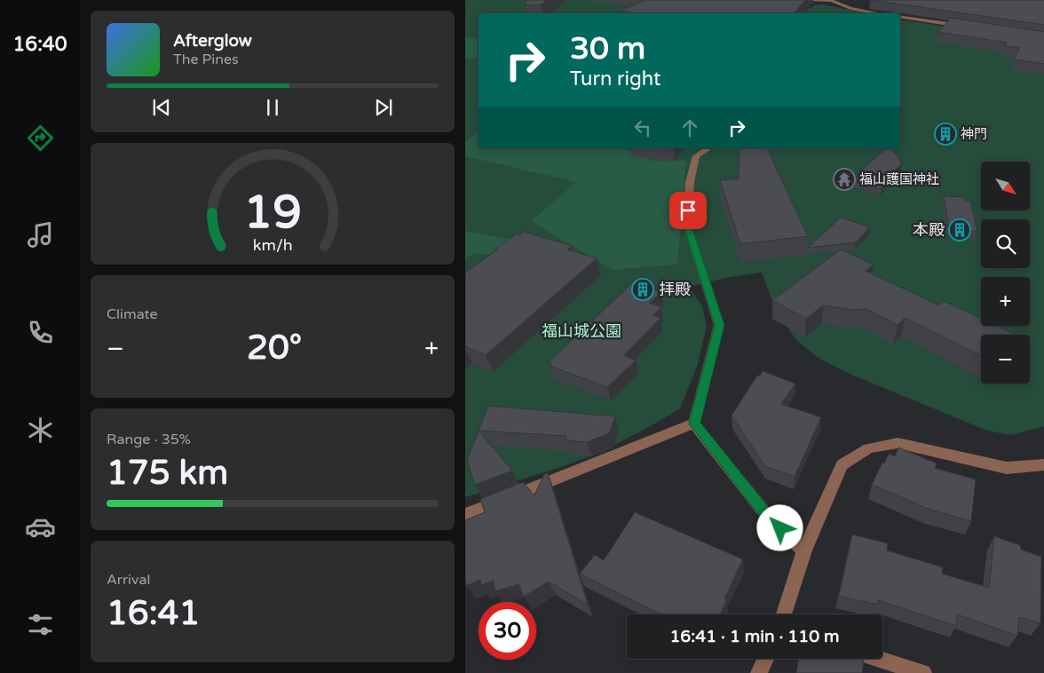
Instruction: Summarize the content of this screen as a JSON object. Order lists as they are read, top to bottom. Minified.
{"parks":["福山城公園"],"places":{"building":["神門","本殿","拝殿"],"temple":["福山護国神社"]},"north":"bottom right","page":{"tabs":"16:40","turn":["30 m","Turn right"],"song":["Afterglow","The Pines"],"map_buttons":["+","−"],"tile":["Climate",["Range · 35%","175 km"],["Arrival","16:41"]],"heat":["−","20°","+"],"limit":"30","trip":"16:41 · 1 min · 110 m","gauge":["19","km/h"]}}
